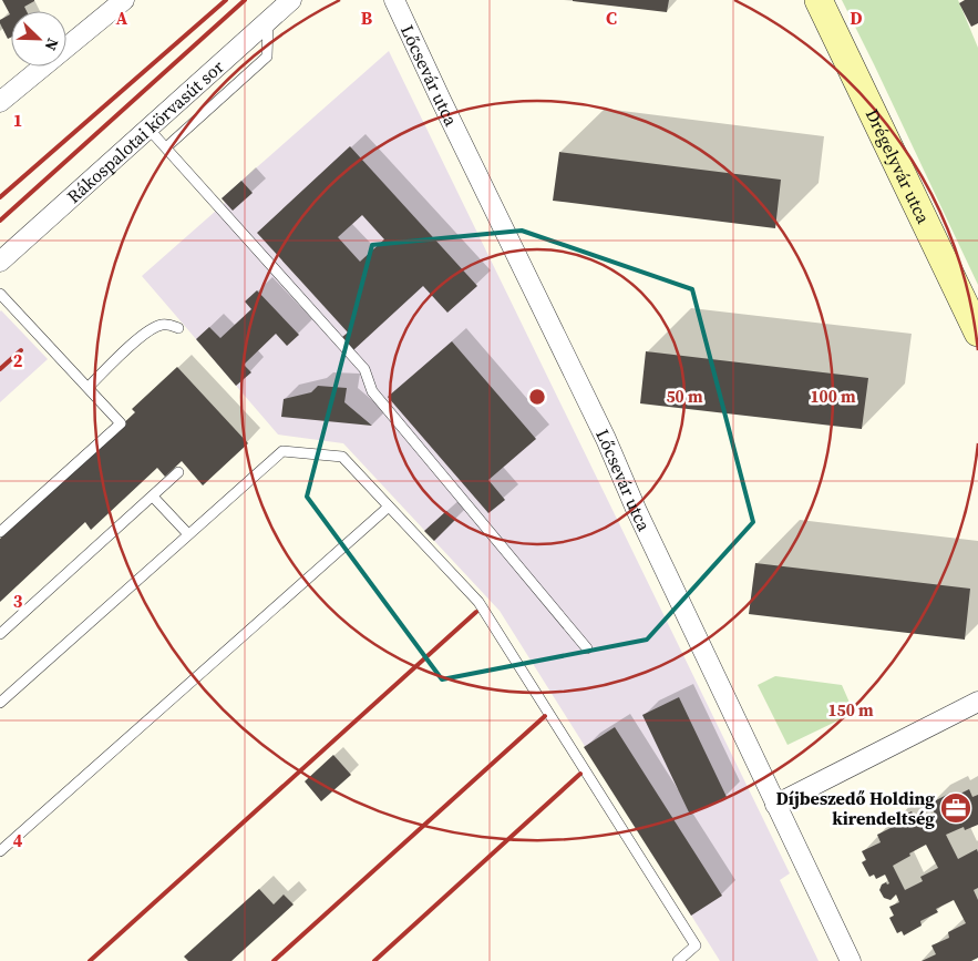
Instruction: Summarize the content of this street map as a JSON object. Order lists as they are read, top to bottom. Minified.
{"streets":{"main road":["Drégelyvár utca"],"street":["Lőcsevár utca","Rákospalotai körvasút sor"]},"places":{"office":["Díjbeszedő Holding kirendeltség"]},"north":"bottom right","grid":{"columns":["A","B","C","D"],"rows":["1","2","3","4"]},"rings":["50 m","100 m","150 m"]}
